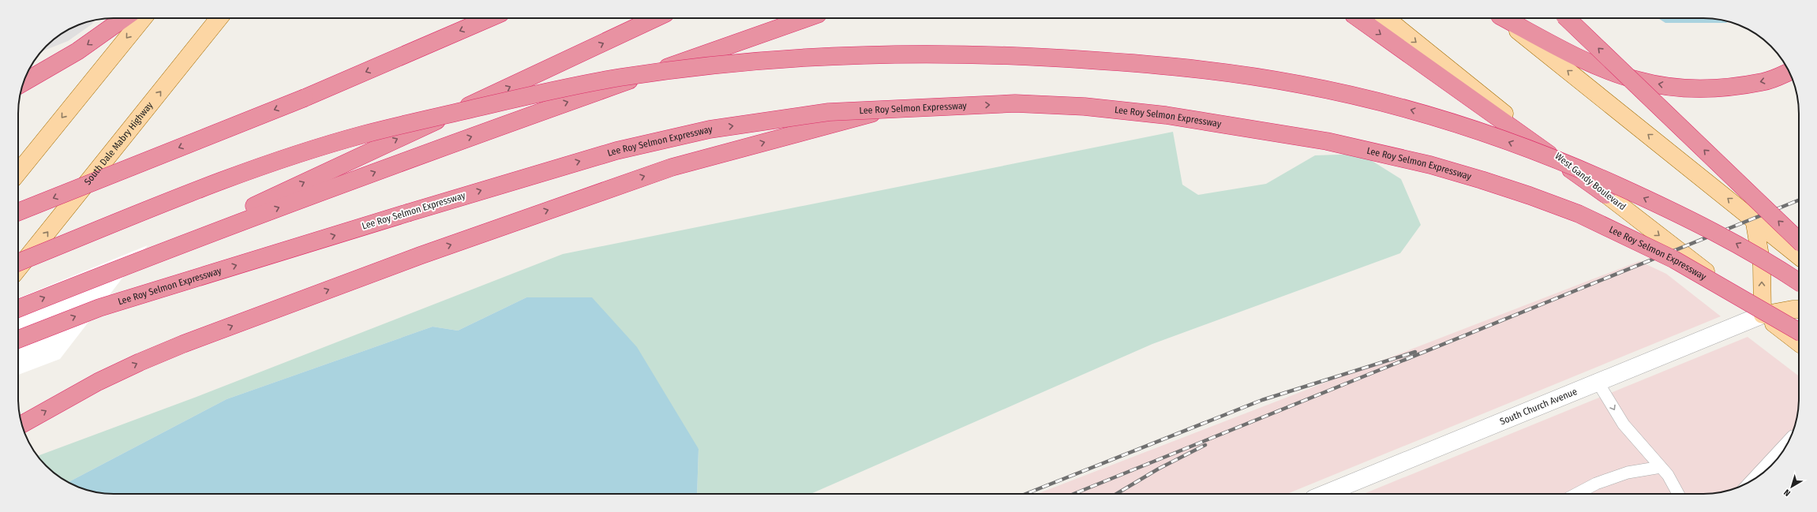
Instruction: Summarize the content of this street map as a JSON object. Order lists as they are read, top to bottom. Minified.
{"streets":{"highway":["Lee Roy Selmon Expressway"],"main road":["South Dale Mabry Highway","West Gandy Boulevard"],"street":["South Church Avenue"]},"crossings":[["West Gandy Boulevard","South Church Avenue"]],"north":"bottom left"}
